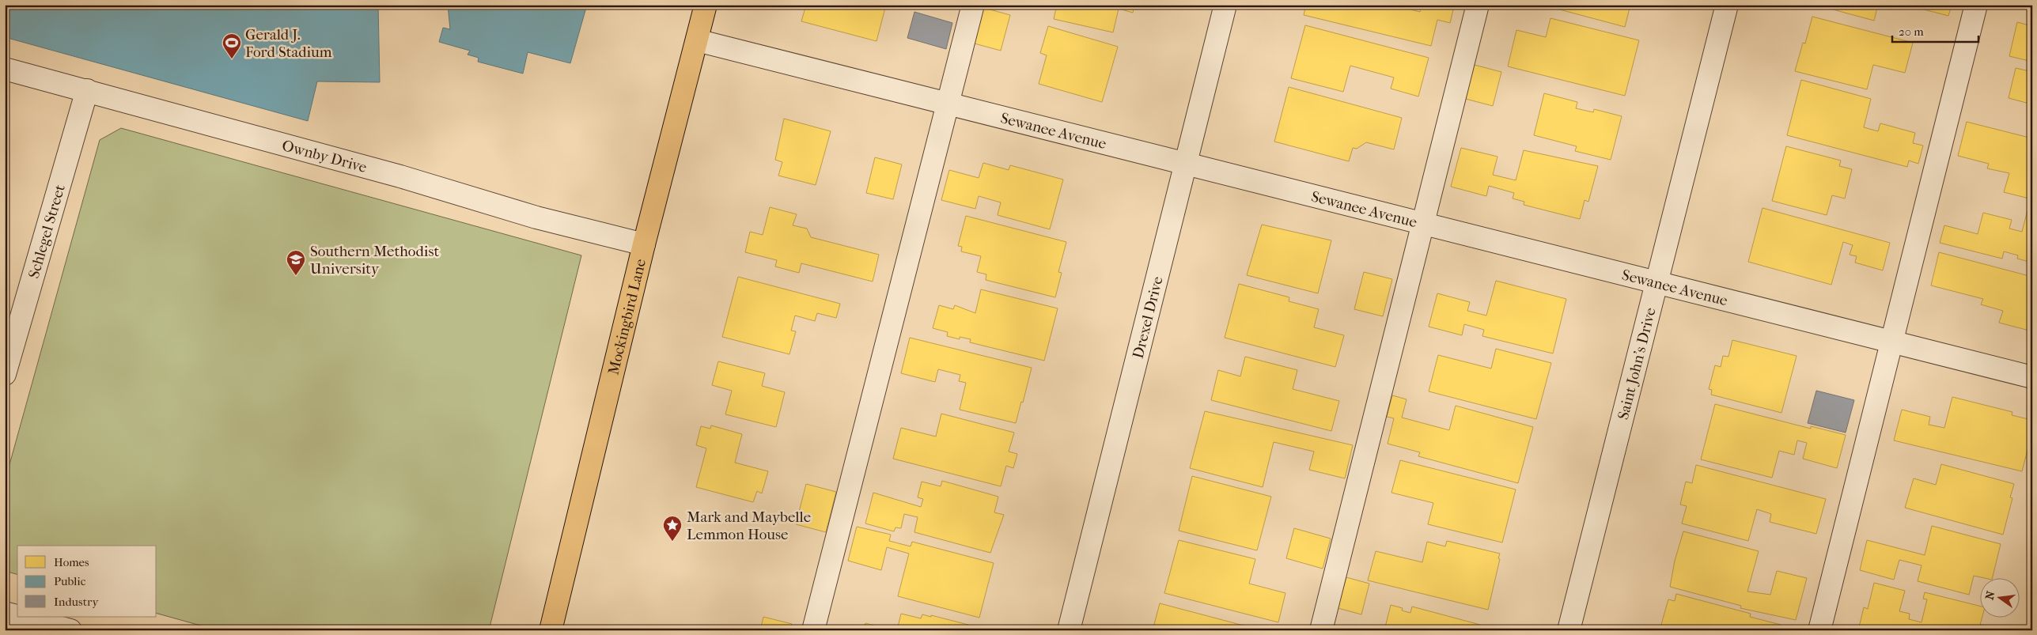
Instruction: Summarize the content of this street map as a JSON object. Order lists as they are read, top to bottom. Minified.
{"streets":{"main road":["Mockingbird Lane"],"street":["Sewanee Avenue","Ownby Drive","Schlegel Street","Drexel Drive","Saint John's Drive"]},"crossings":[["Sewanee Avenue","Mockingbird Lane"],["Sewanee Avenue","Drexel Drive"],["Sewanee Avenue","Saint John's Drive"],["Ownby Drive","Schlegel Street"],["Ownby Drive","Mockingbird Lane"]],"places":{"sports":["Gerald J. Ford Stadium"],"school or university":["Southern Methodist University"],"place":["Mark and Maybelle Lemmon House"]},"legend":["Homes","Public","Industry"],"scale_bar":"20 m","north":"left"}
